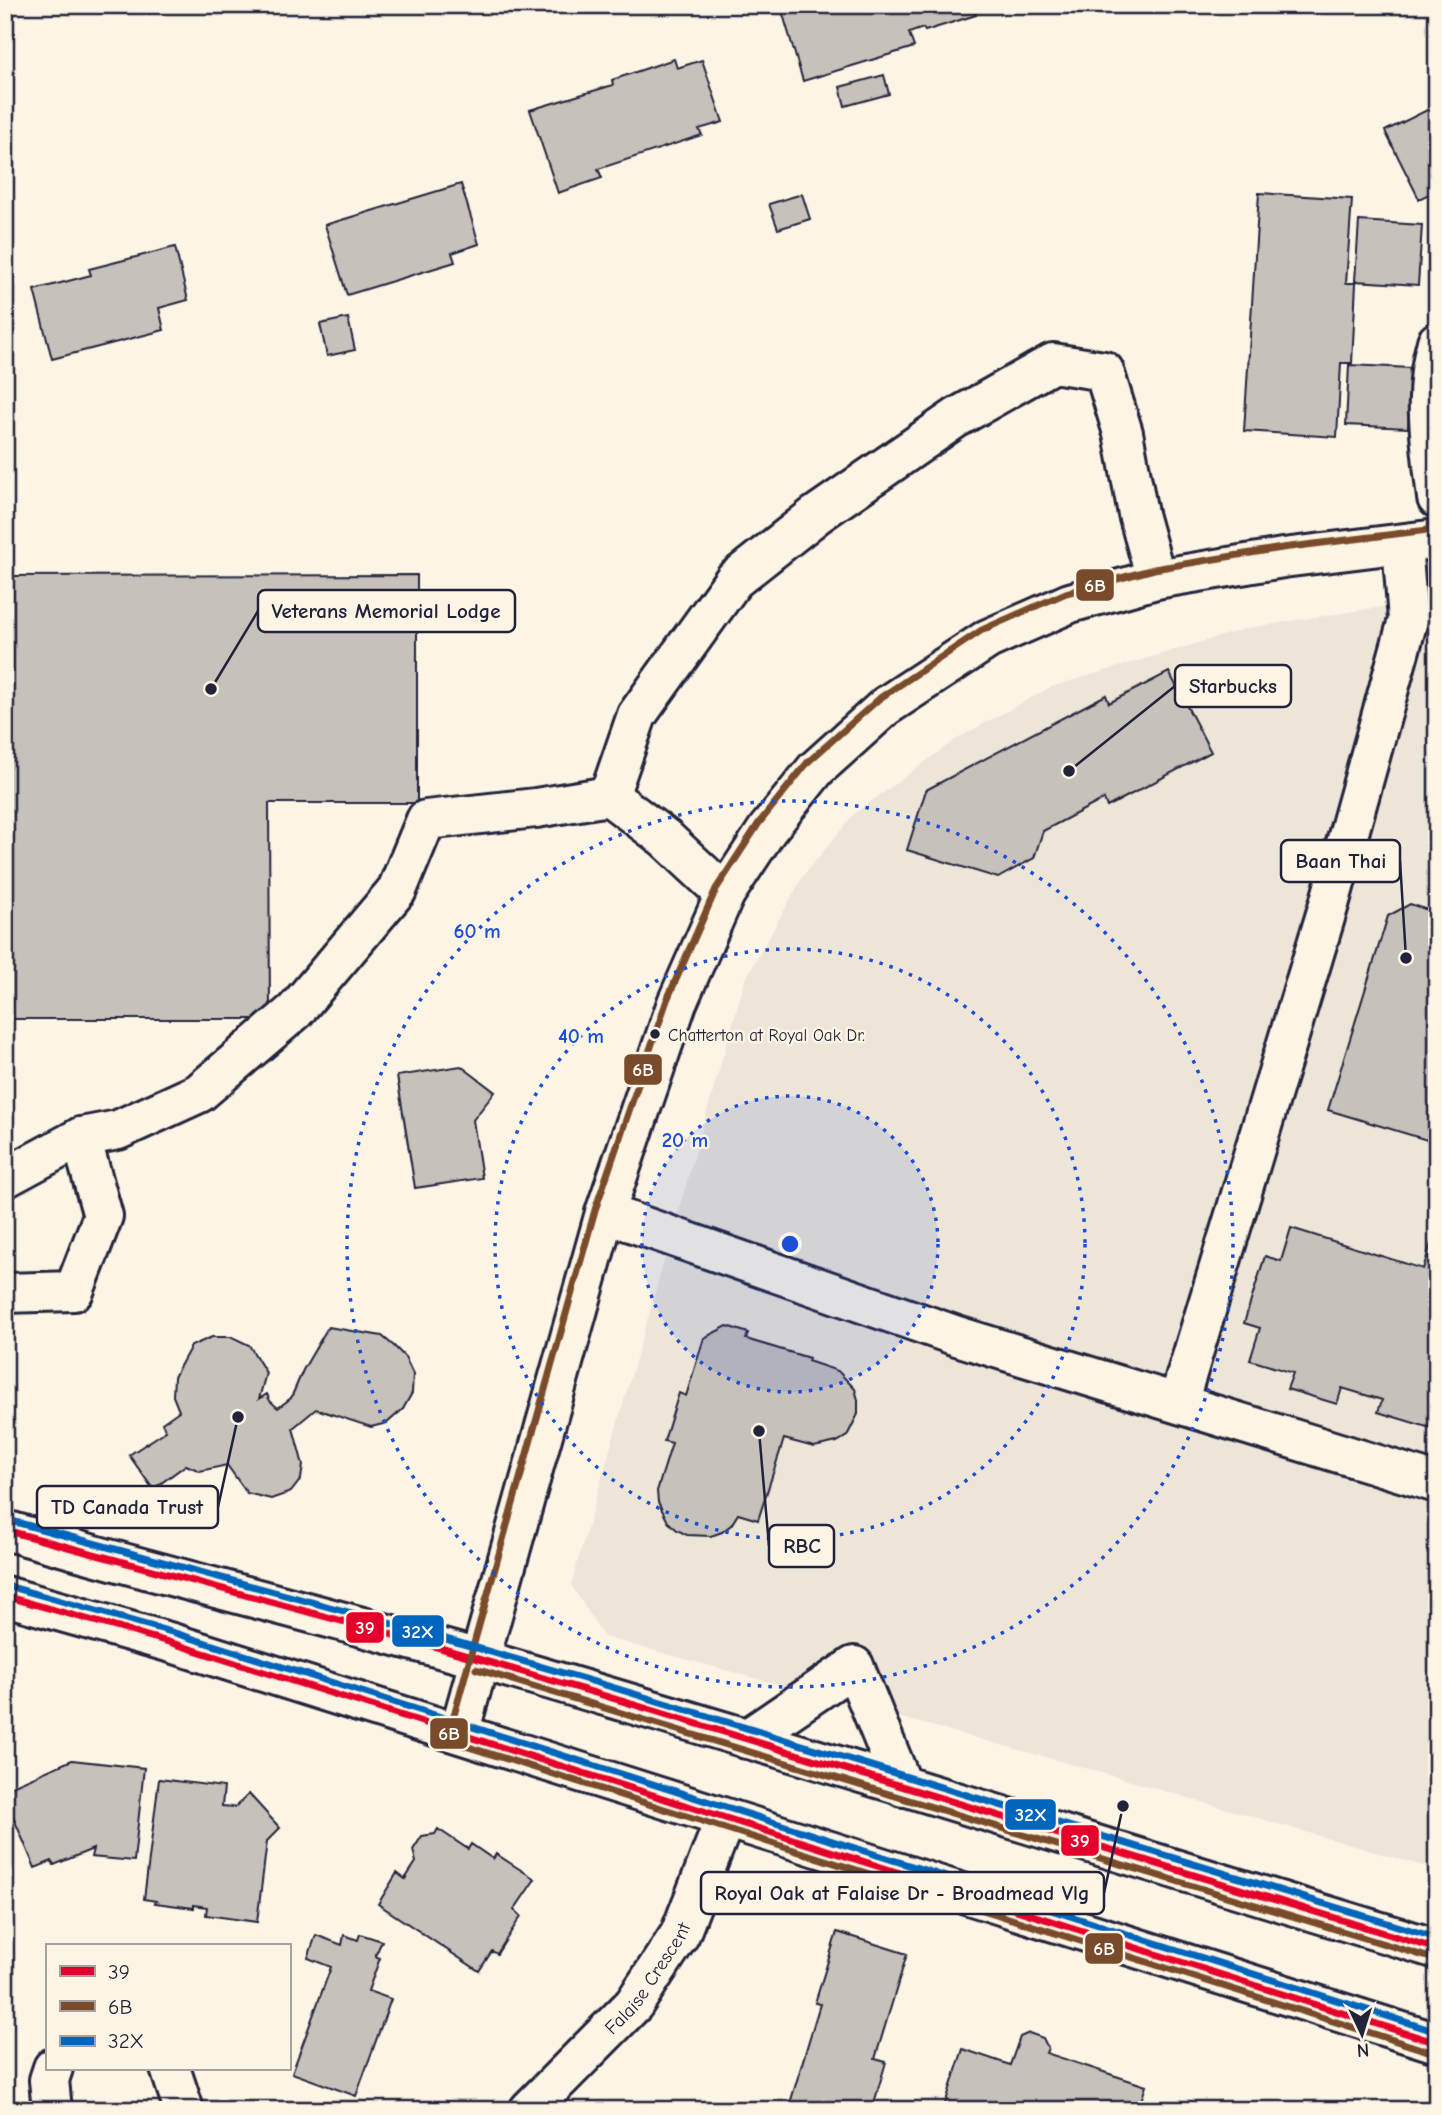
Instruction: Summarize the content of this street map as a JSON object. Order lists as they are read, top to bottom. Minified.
{"streets":{"main road":["Falaise Crescent"]},"places":["Veterans Memorial Lodge","Starbucks","Baan Thai","Chatterton at Royal Oak Dr.","TD Canada Trust","RBC","Royal Oak at Falaise Dr - Broadmead Vlg"],"lines":["transit line 6B","transit line 32X","transit line 39"],"legend":["39","6B","32X"],"north":"bottom","rings":["60 m","40 m","20 m"]}
